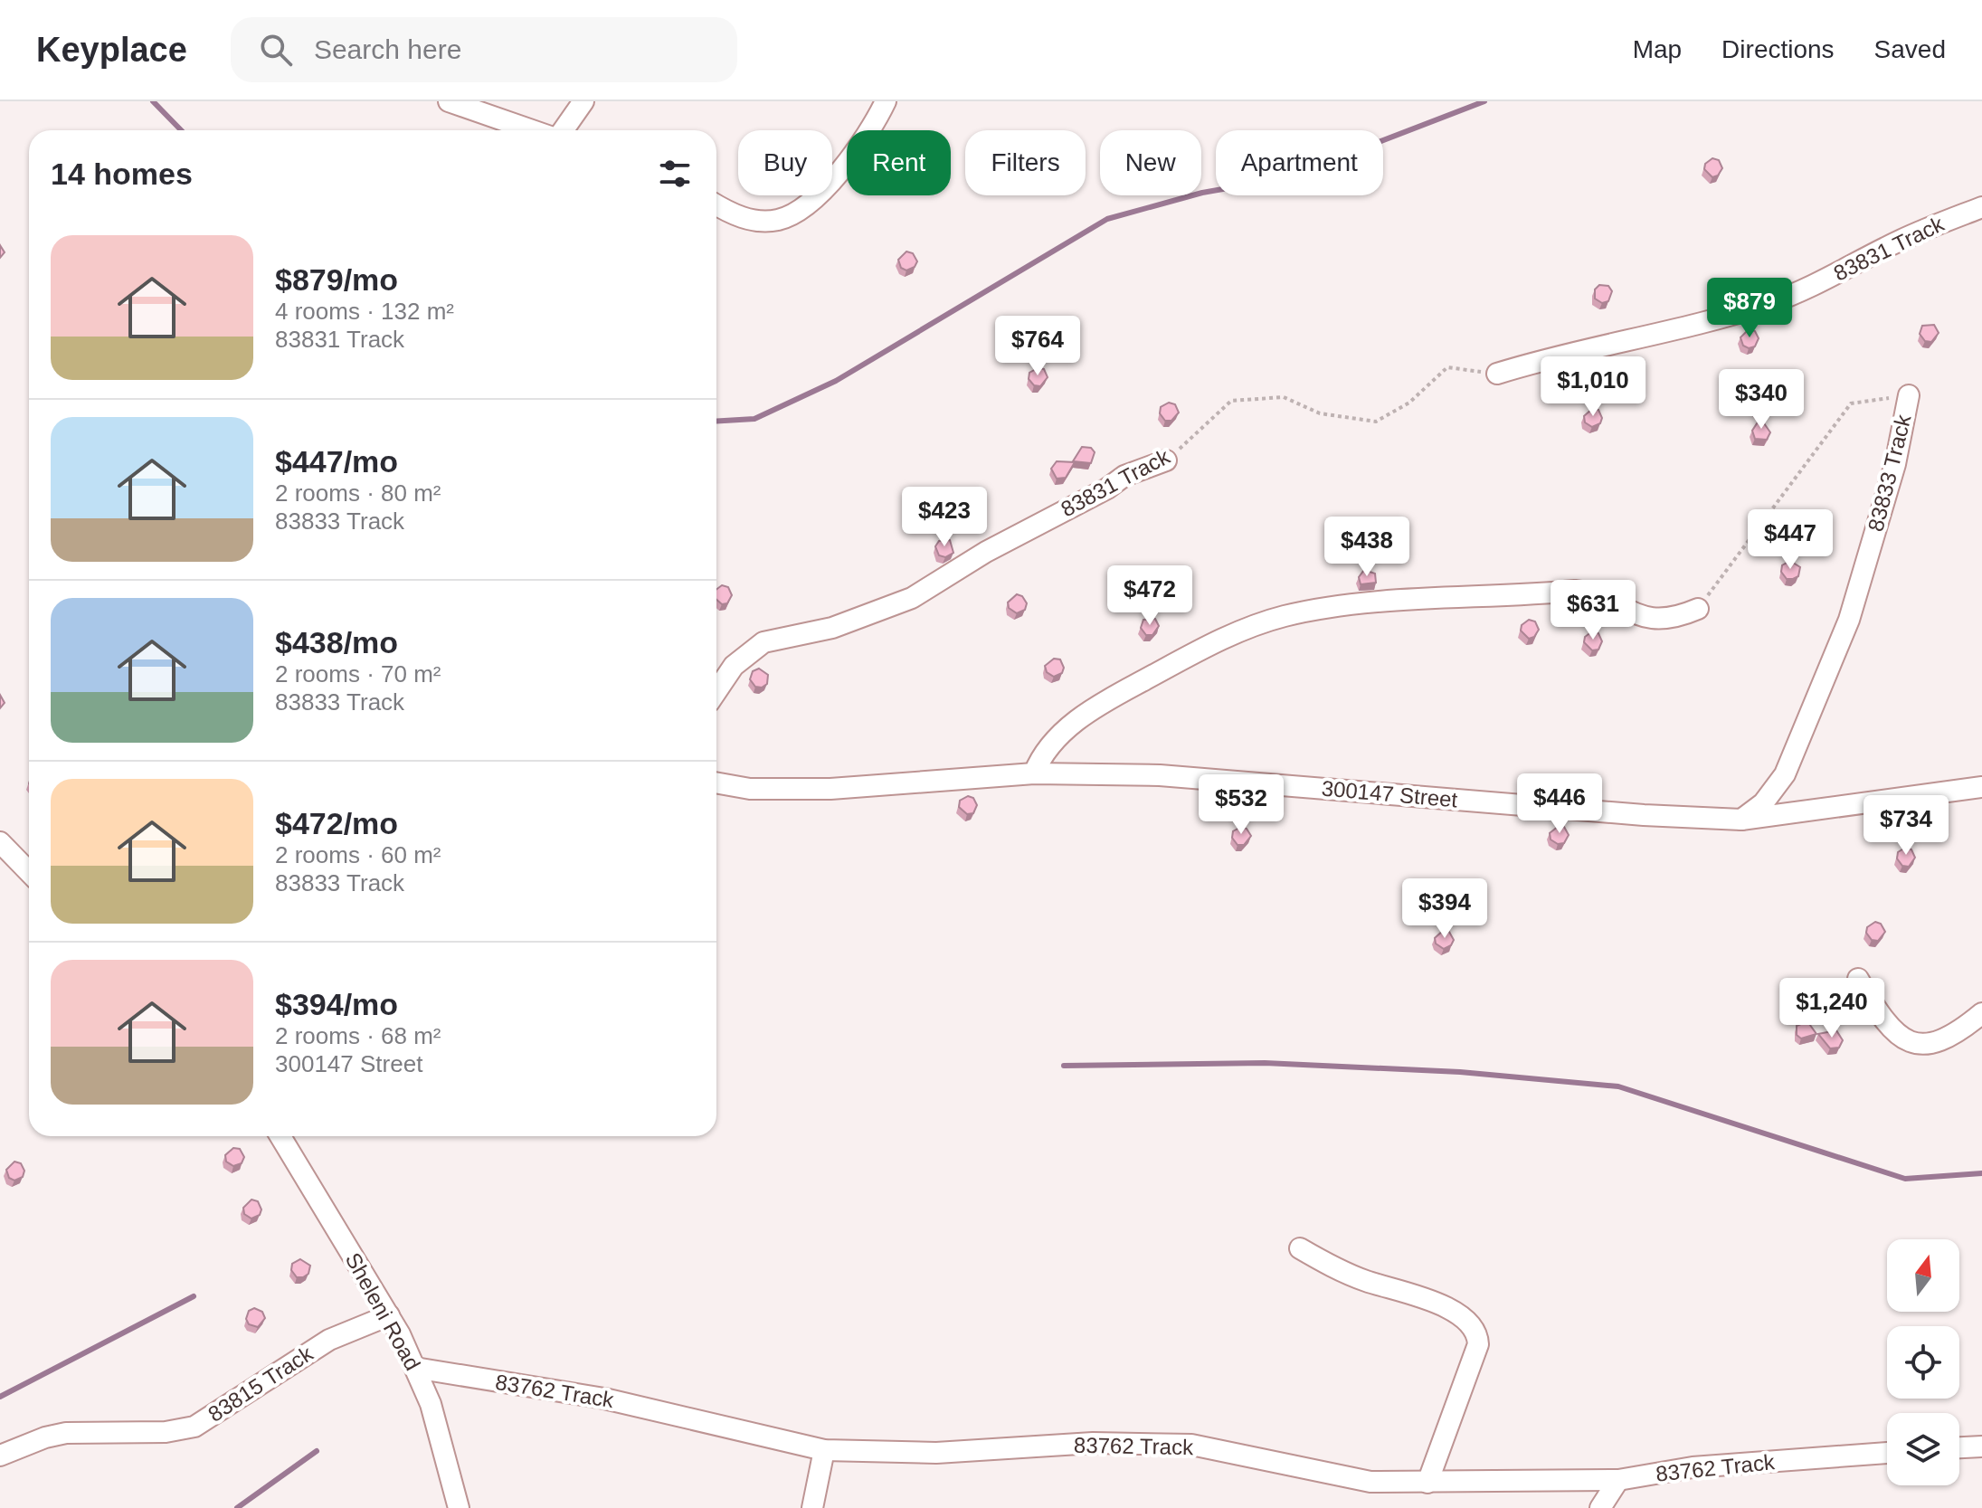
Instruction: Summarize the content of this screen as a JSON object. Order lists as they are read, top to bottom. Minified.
{"streets":{"street":["83831 Track","83833 Track","300147 Street","Sheleni Road","83815 Track","83762 Track"]},"crossings":[["83833 Track","300147 Street"],["Sheleni Road","83815 Track"],["Sheleni Road","83762 Track"]],"north":"top","page":{"header":"Keyplace","search":"Search here","nav":["Map","Directions","Saved"],"chip":["Buy","Rent","Filters","New","Apartment"],"heading":"14 homes","list":[{"name":"$879/mo","note":"4 rooms · 132 m² · 83831 Track"},{"name":"$447/mo","note":"2 rooms · 80 m² · 83833 Track"},{"name":"$438/mo","note":"2 rooms · 70 m² · 83833 Track"},{"name":"$472/mo","note":"2 rooms · 60 m² · 83833 Track"},{"name":"$394/mo","note":"2 rooms · 68 m² · 300147 Street"}],"price":["$879","$764","$1,010","$340","$423","$447","$438","$472","$631","$446","$532","$734","$394","$1,240"]}}
